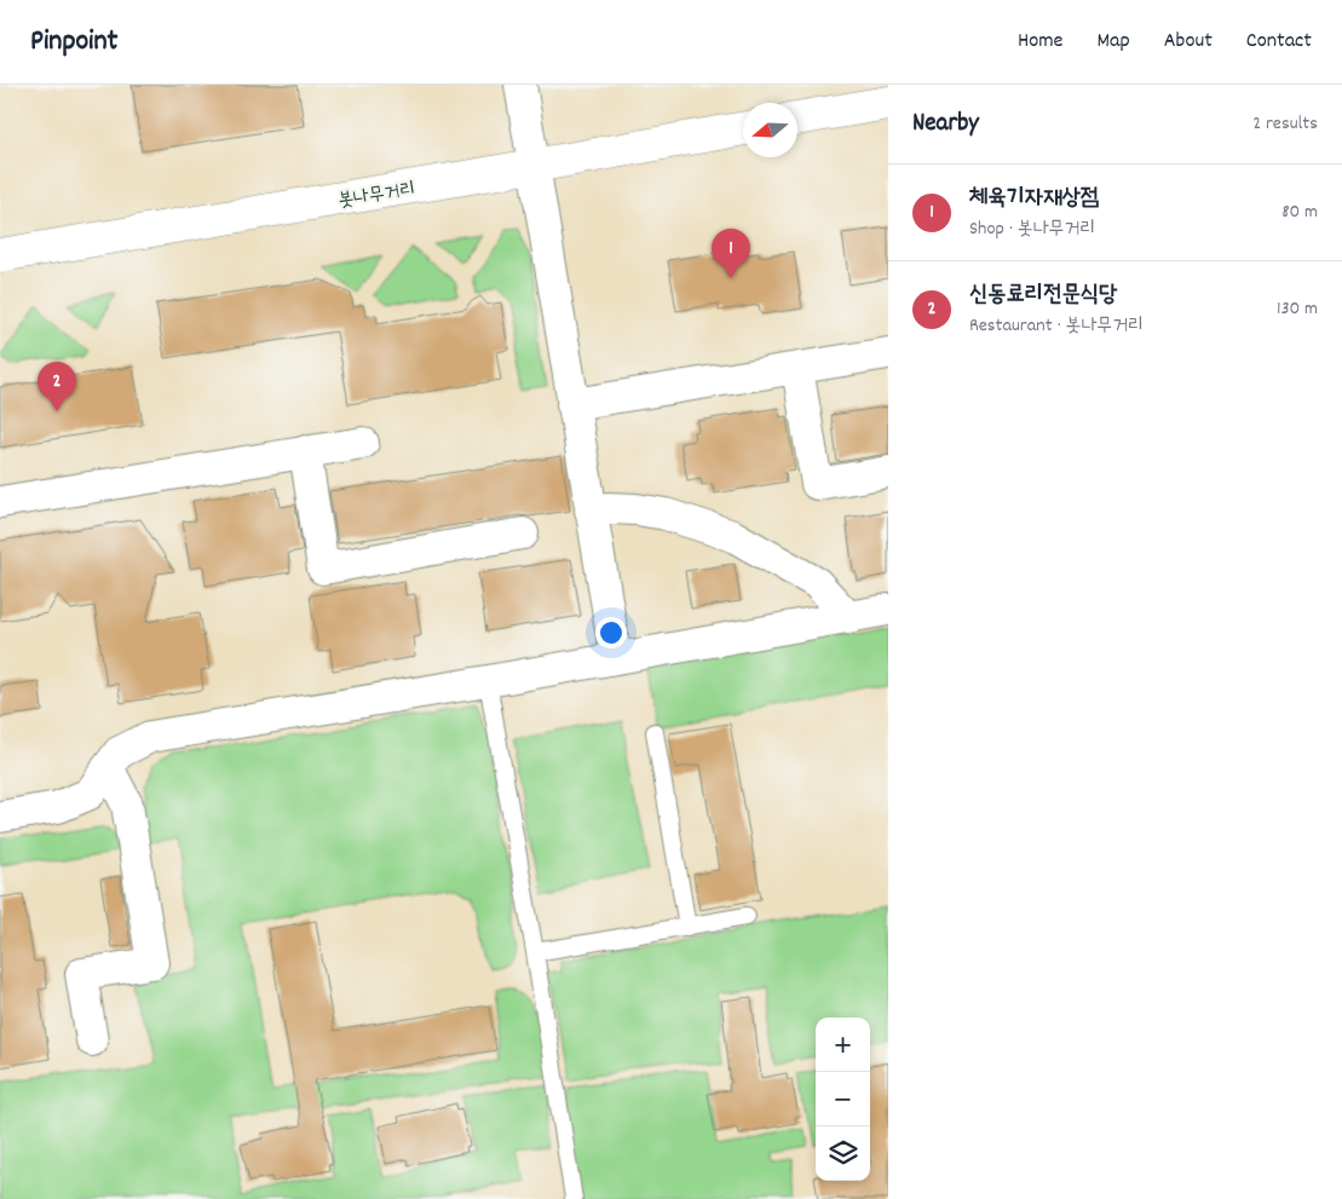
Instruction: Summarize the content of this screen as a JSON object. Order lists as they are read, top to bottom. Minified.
{"streets":{"main road":["봇나무거리"]},"north":"left","page":{"header":"Pinpoint","nav":["Home","Map","About","Contact"],"heading":["Nearby","2 results"],"list":[{"mark":"1","name":"체육기자재상점","note":"Shop · 봇나무거리","value":"80 m"},{"mark":"2","name":"신동료리전문식당","note":"Restaurant · 봇나무거리","value":"130 m"}],"pins":["1","2"],"map_buttons":["+","−"]}}
